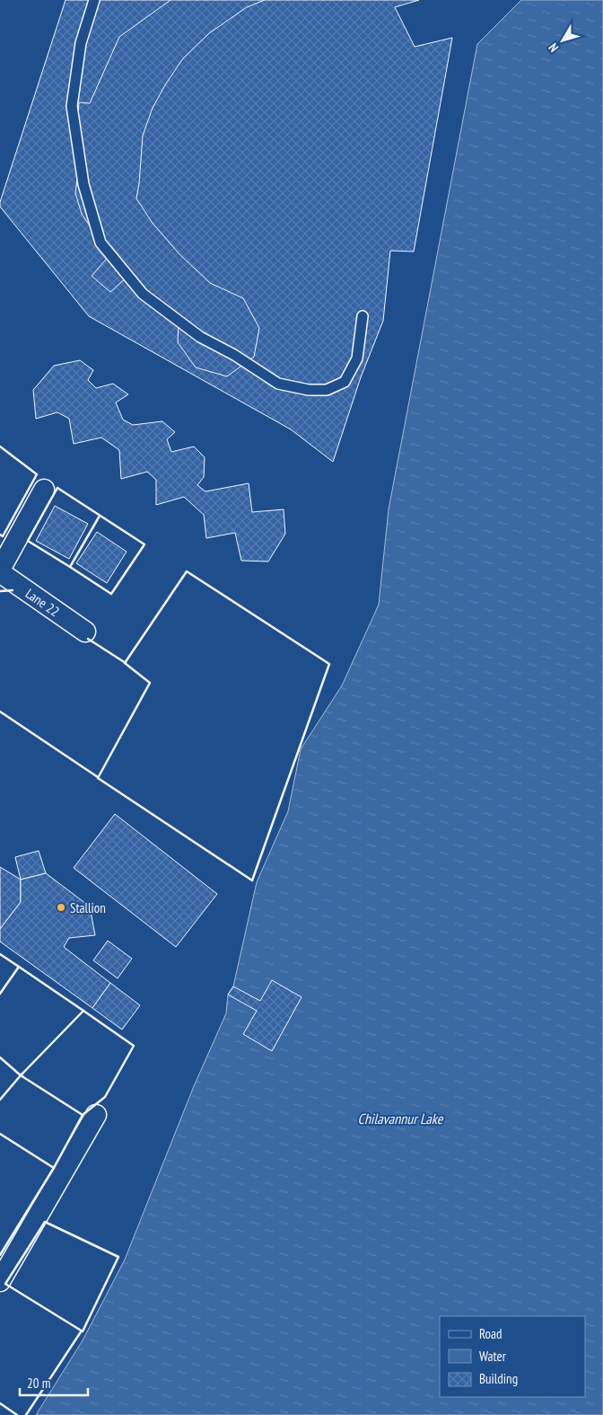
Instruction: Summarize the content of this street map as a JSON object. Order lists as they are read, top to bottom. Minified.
{"streets":{"street":["Lane 22"]},"water":["Chilavannur Lake"],"places":["Stallion"],"legend":["Road","Water","Building"],"scale_bar":"20 m","north":"bottom left"}
